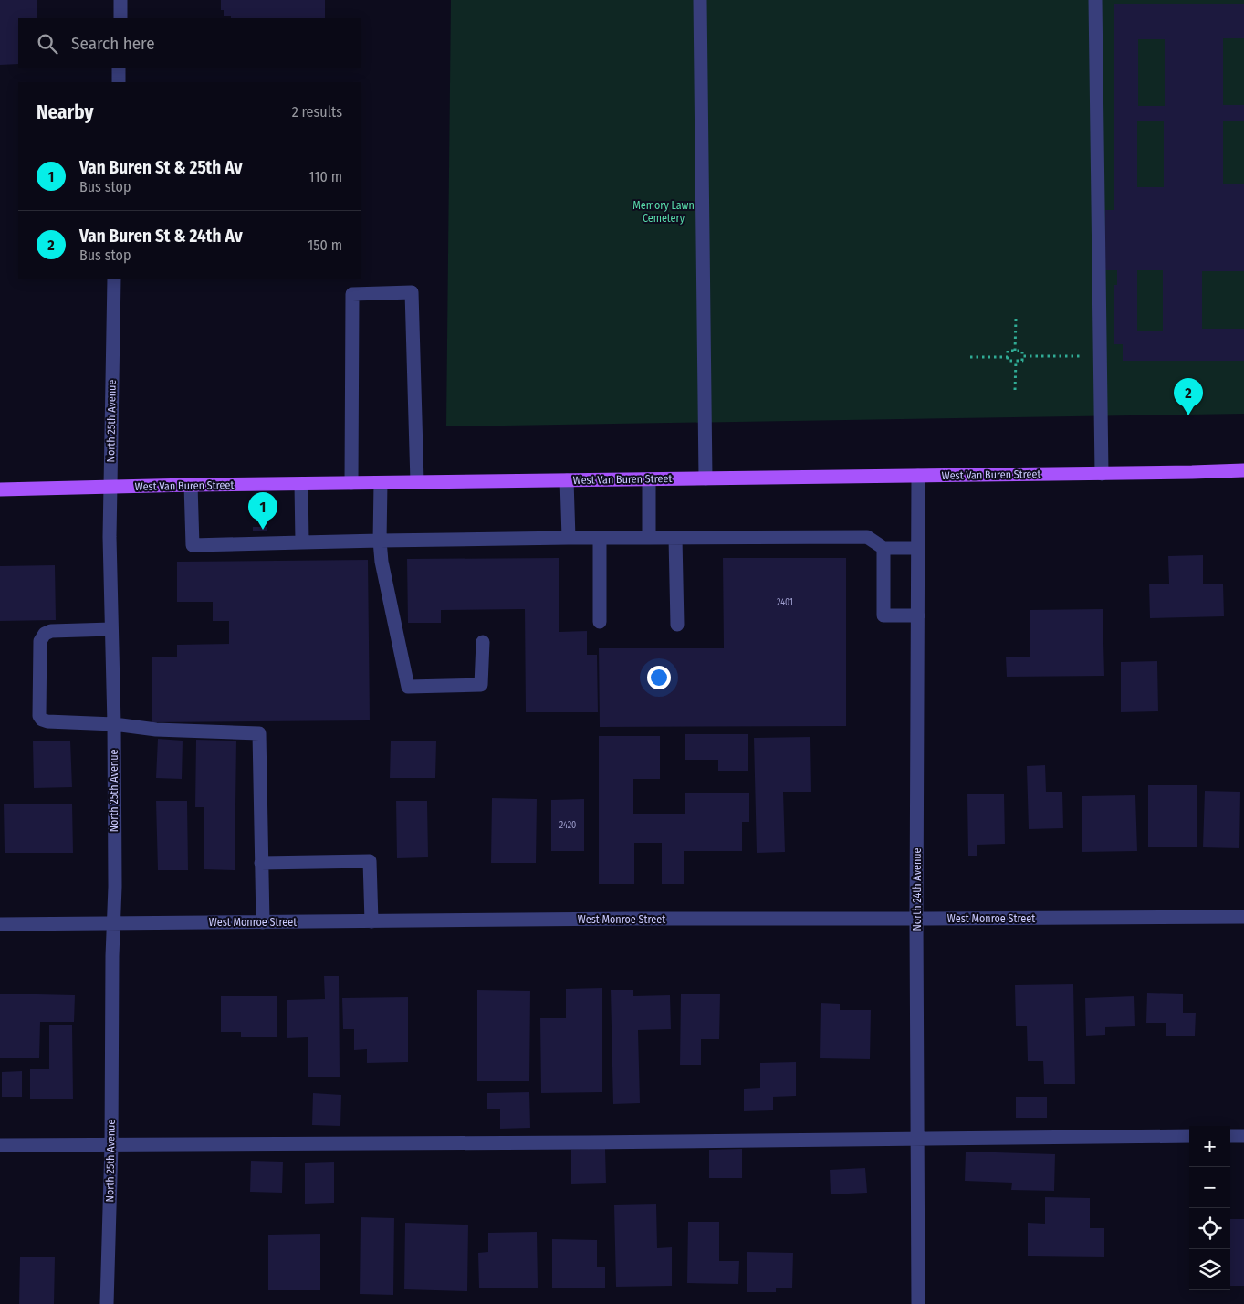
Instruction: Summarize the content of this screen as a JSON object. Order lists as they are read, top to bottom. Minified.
{"streets":{"main road":["West Van Buren Street"],"street":["North 25th Avenue","North 24th Avenue","West Monroe Street"]},"crossings":[["North 25th Avenue","West Van Buren Street"],["North 25th Avenue","West Monroe Street"],["West Van Buren Street","North 24th Avenue"],["North 24th Avenue","West Monroe Street"]],"parks":["Memory Lawn Cemetery"],"house_numbers":["2401","2420"],"page":{"search":"Search here","heading":["Nearby","2 results"],"list":[{"mark":"1","name":"Van Buren St & 25th Av","note":"Bus stop","value":"110 m"},{"mark":"2","name":"Van Buren St & 24th Av","note":"Bus stop","value":"150 m"}],"pins":["2","1"],"map_buttons":["+","−"]}}
